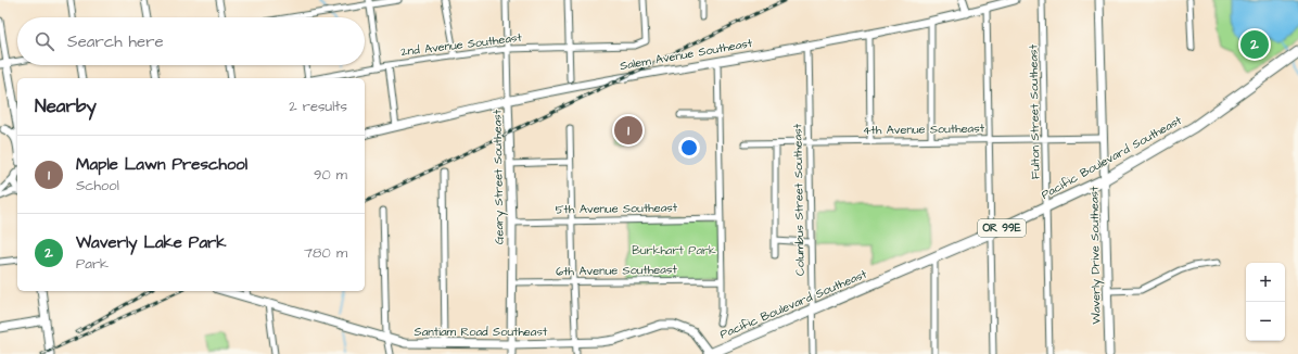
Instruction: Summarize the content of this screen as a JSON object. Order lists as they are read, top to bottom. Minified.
{"streets":{"highway":["Pacific Boulevard Southeast","OR 99E"],"main road":["Salem Avenue Southeast","Geary Street Southeast","Waverly Drive Southeast","Santiam Road Southeast"],"street":["2nd Avenue Southeast","Fulton Street Southeast","4th Avenue Southeast","Columbus Street Southeast","5th Avenue Southeast","6th Avenue Southeast"]},"crossings":[["2nd Avenue Southeast","Geary Street Southeast"],["Salem Avenue Southeast","Geary Street Southeast"],["Salem Avenue Southeast","Columbus Street Southeast"],["Fulton Street Southeast","4th Avenue Southeast"],["Fulton Street Southeast","Pacific Boulevard Southeast"],["4th Avenue Southeast","Columbus Street Southeast"],["4th Avenue Southeast","Waverly Drive Southeast"],["Pacific Boulevard Southeast","Columbus Street Southeast"],["Pacific Boulevard Southeast","Waverly Drive Southeast"],["Pacific Boulevard Southeast","Santiam Road Southeast"],["Geary Street Southeast","5th Avenue Southeast"],["Geary Street Southeast","6th Avenue Southeast"],["Geary Street Southeast","Santiam Road Southeast"]],"parks":["Burkhart Park"],"page":{"search":"Search here","pins":["2","1"],"heading":["Nearby","2 results"],"list":[{"mark":"1","name":"Maple Lawn Preschool","note":"School","value":"90 m"},{"mark":"2","name":"Waverly Lake Park","note":"Park","value":"780 m"}],"map_buttons":["+","−"]}}
